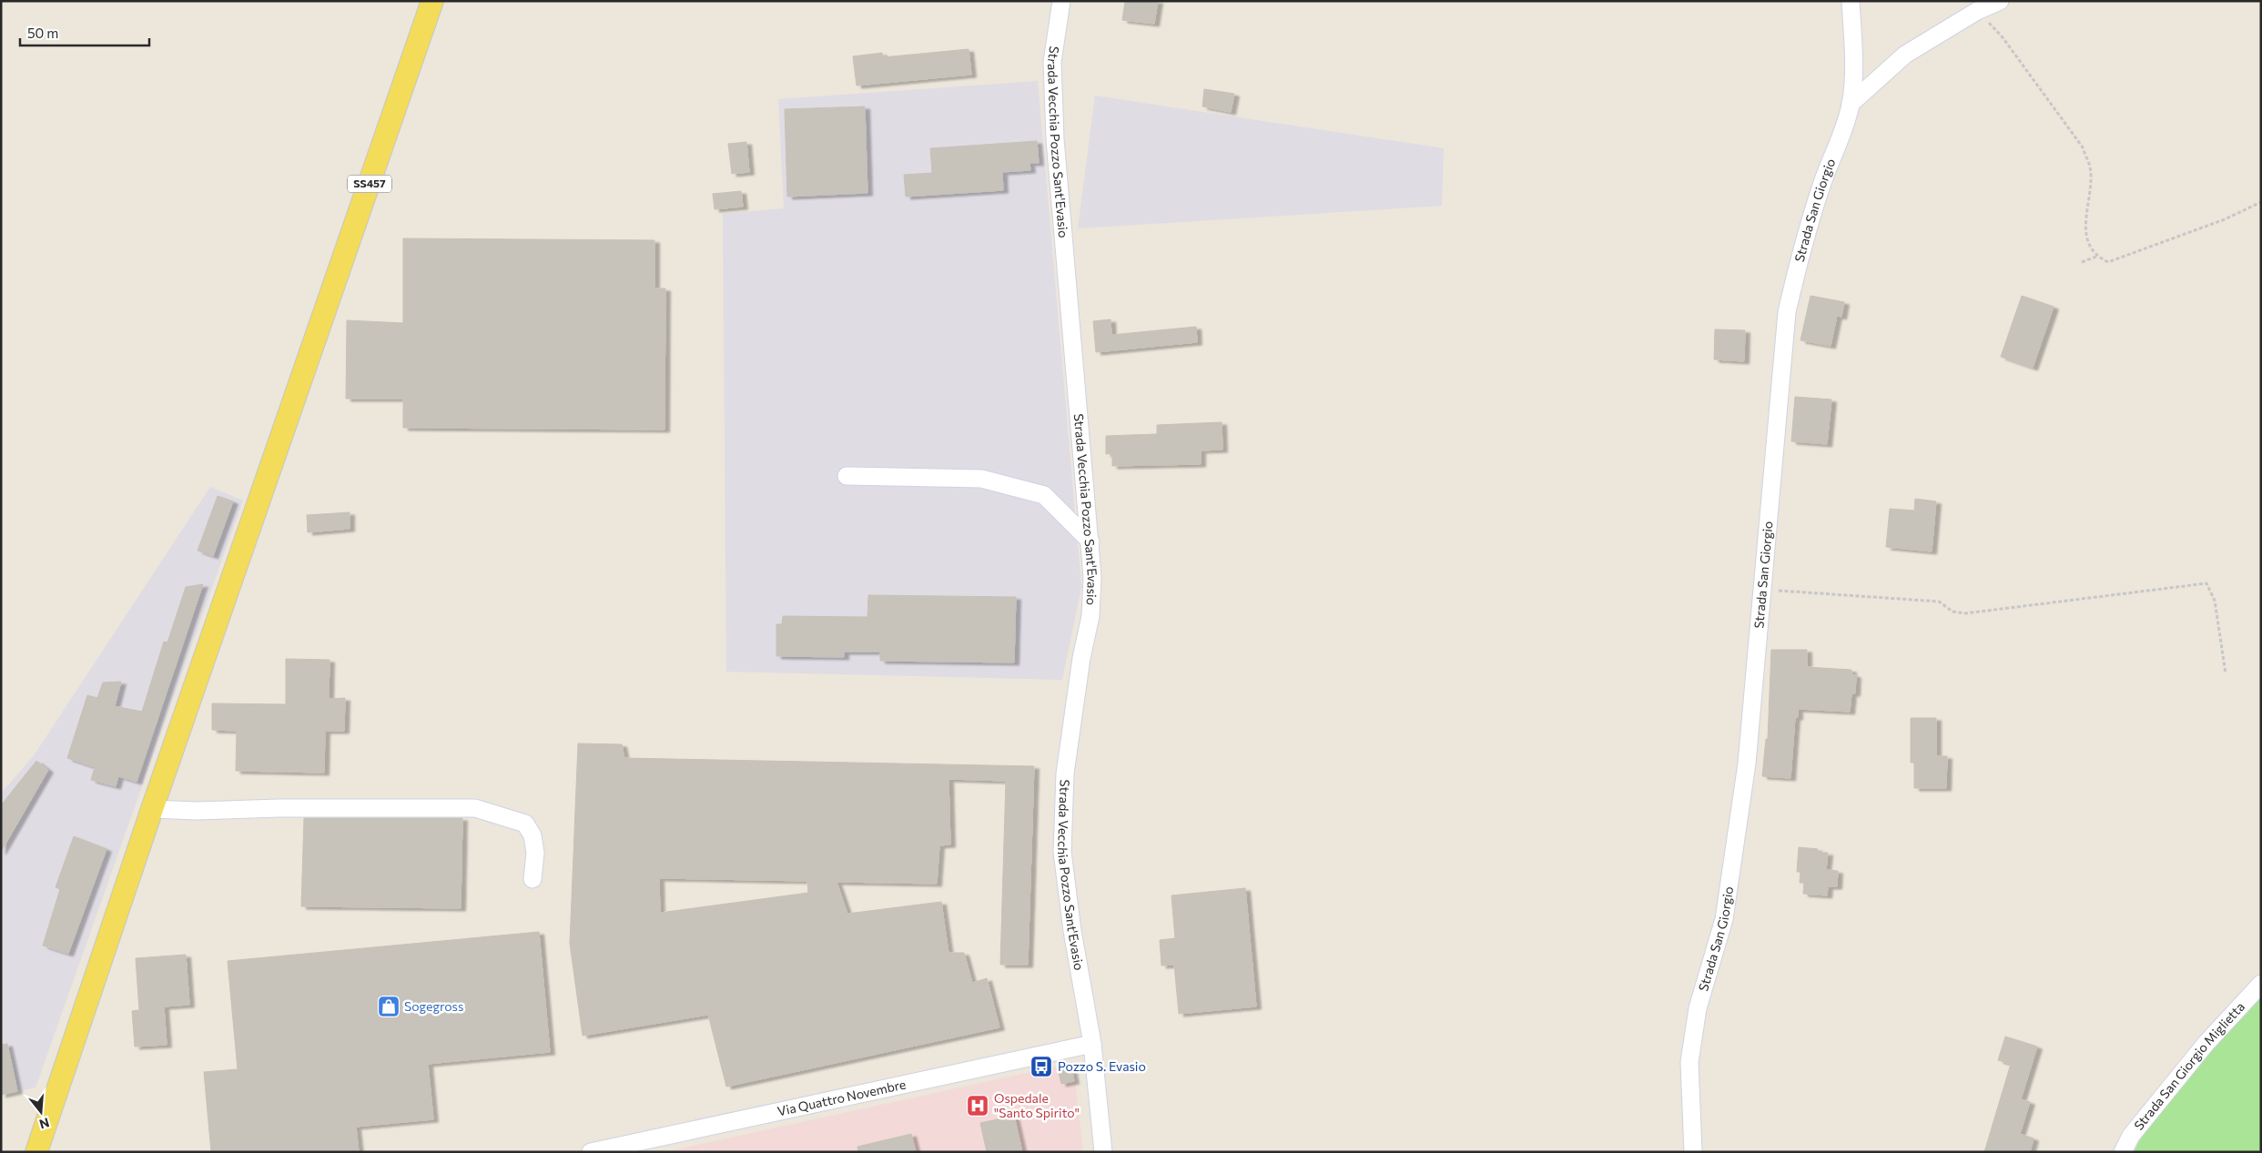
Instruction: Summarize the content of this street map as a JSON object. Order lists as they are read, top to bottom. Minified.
{"streets":{"main road":["SS457"],"street":["Strada Vecchia Pozzo Sant'Evasio","Strada San Giorgio","Strada San Giorgio Miglietta","Via Quattro Novembre"]},"crossings":[["Strada Vecchia Pozzo Sant'Evasio","Via Quattro Novembre"]],"places":{"shop":["Sogegross"],"bus stop":["Pozzo S. Evasio"],"hospital":["Ospedale \"Santo Spirito\""]},"scale_bar":"50 m","north":"bottom"}
